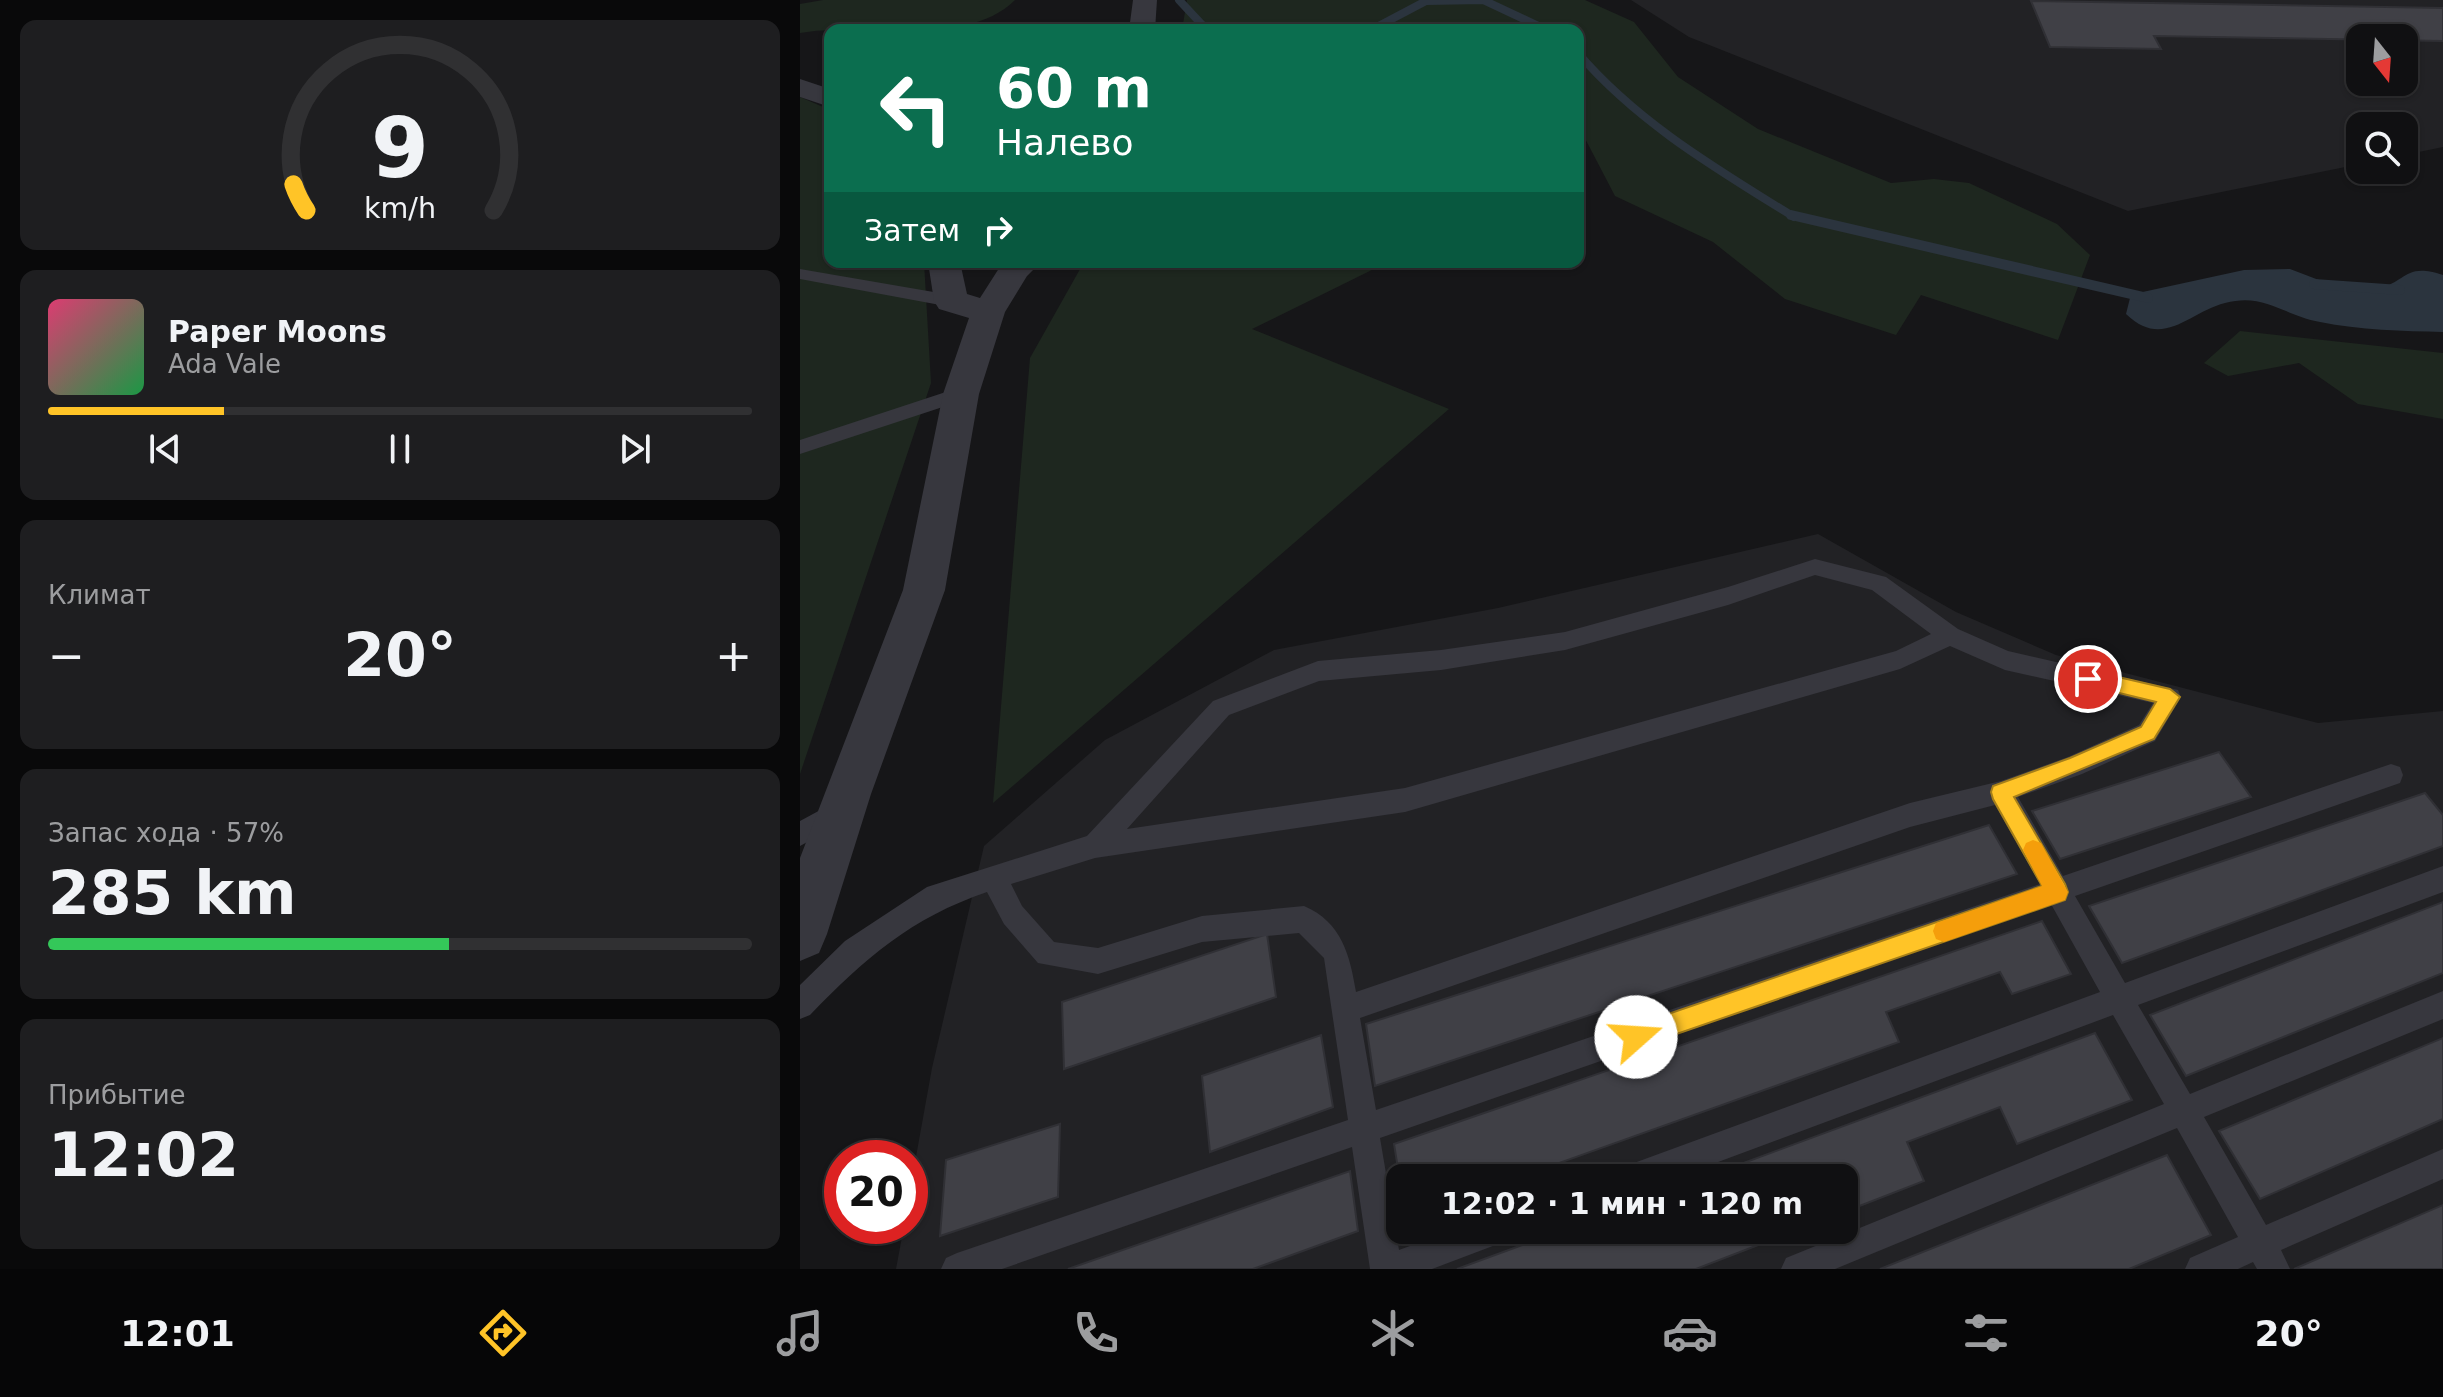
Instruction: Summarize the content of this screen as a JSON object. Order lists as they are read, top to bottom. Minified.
{"north":"bottom","page":{"turn":["60 m","Налево"],"then":"Затем","song":["Paper Moons","Ada Vale"],"tile":["Климат",["Запас хода · 57%","285 km"],["Прибытие","12:02"]],"heat":["−","20°","+"],"limit":"20","trip":"12:02 · 1 мин · 120 m","tabs":["12:01","20°"],"gauge":["9","km/h"]}}
